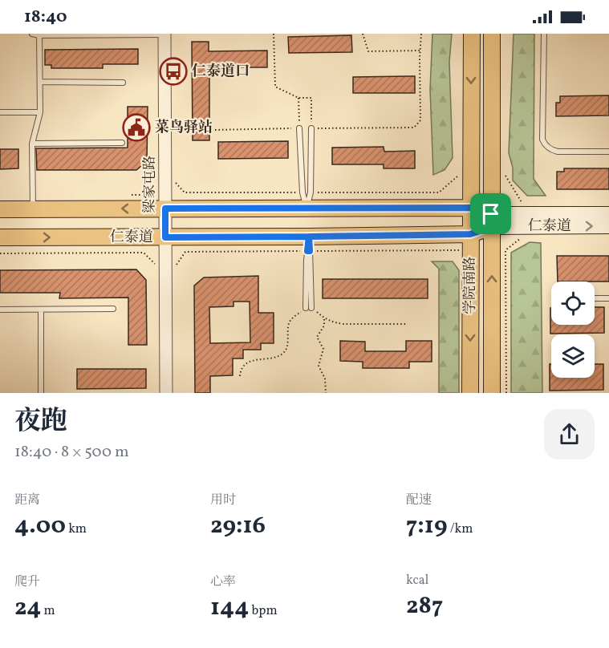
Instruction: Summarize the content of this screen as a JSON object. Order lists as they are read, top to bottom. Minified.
{"streets":{"main road":["仁泰道","学院南路"],"street":["梁家屯路"]},"crossings":[["梁家屯路","仁泰道"],["仁泰道","学院南路"]],"places":{"bus stop":["仁泰道口"],"public building":["菜鸟驿站"]},"page":{"status":"18:40","heading":["夜跑","18:40 · 8 × 500 m"],"stats":[["距离","4.00 km"],["用时","29:16"],["配速","7:19 /km"],["爬升","24 m"],["心率","144 bpm"],["kcal","287"]]}}
